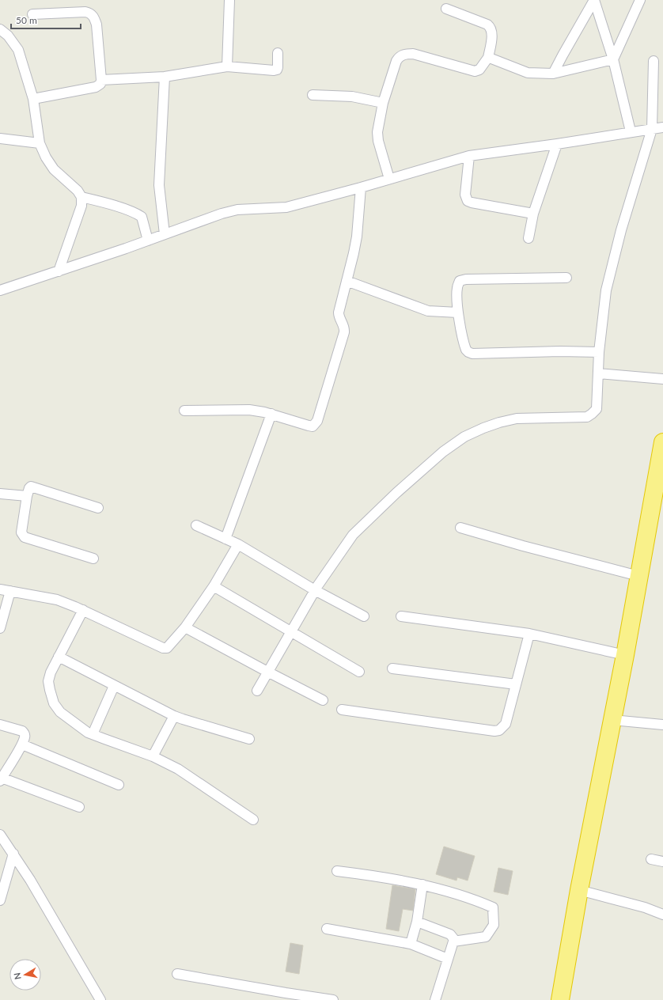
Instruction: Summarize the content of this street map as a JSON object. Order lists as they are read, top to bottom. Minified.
{"scale_bar":"50 m","north":"left"}
